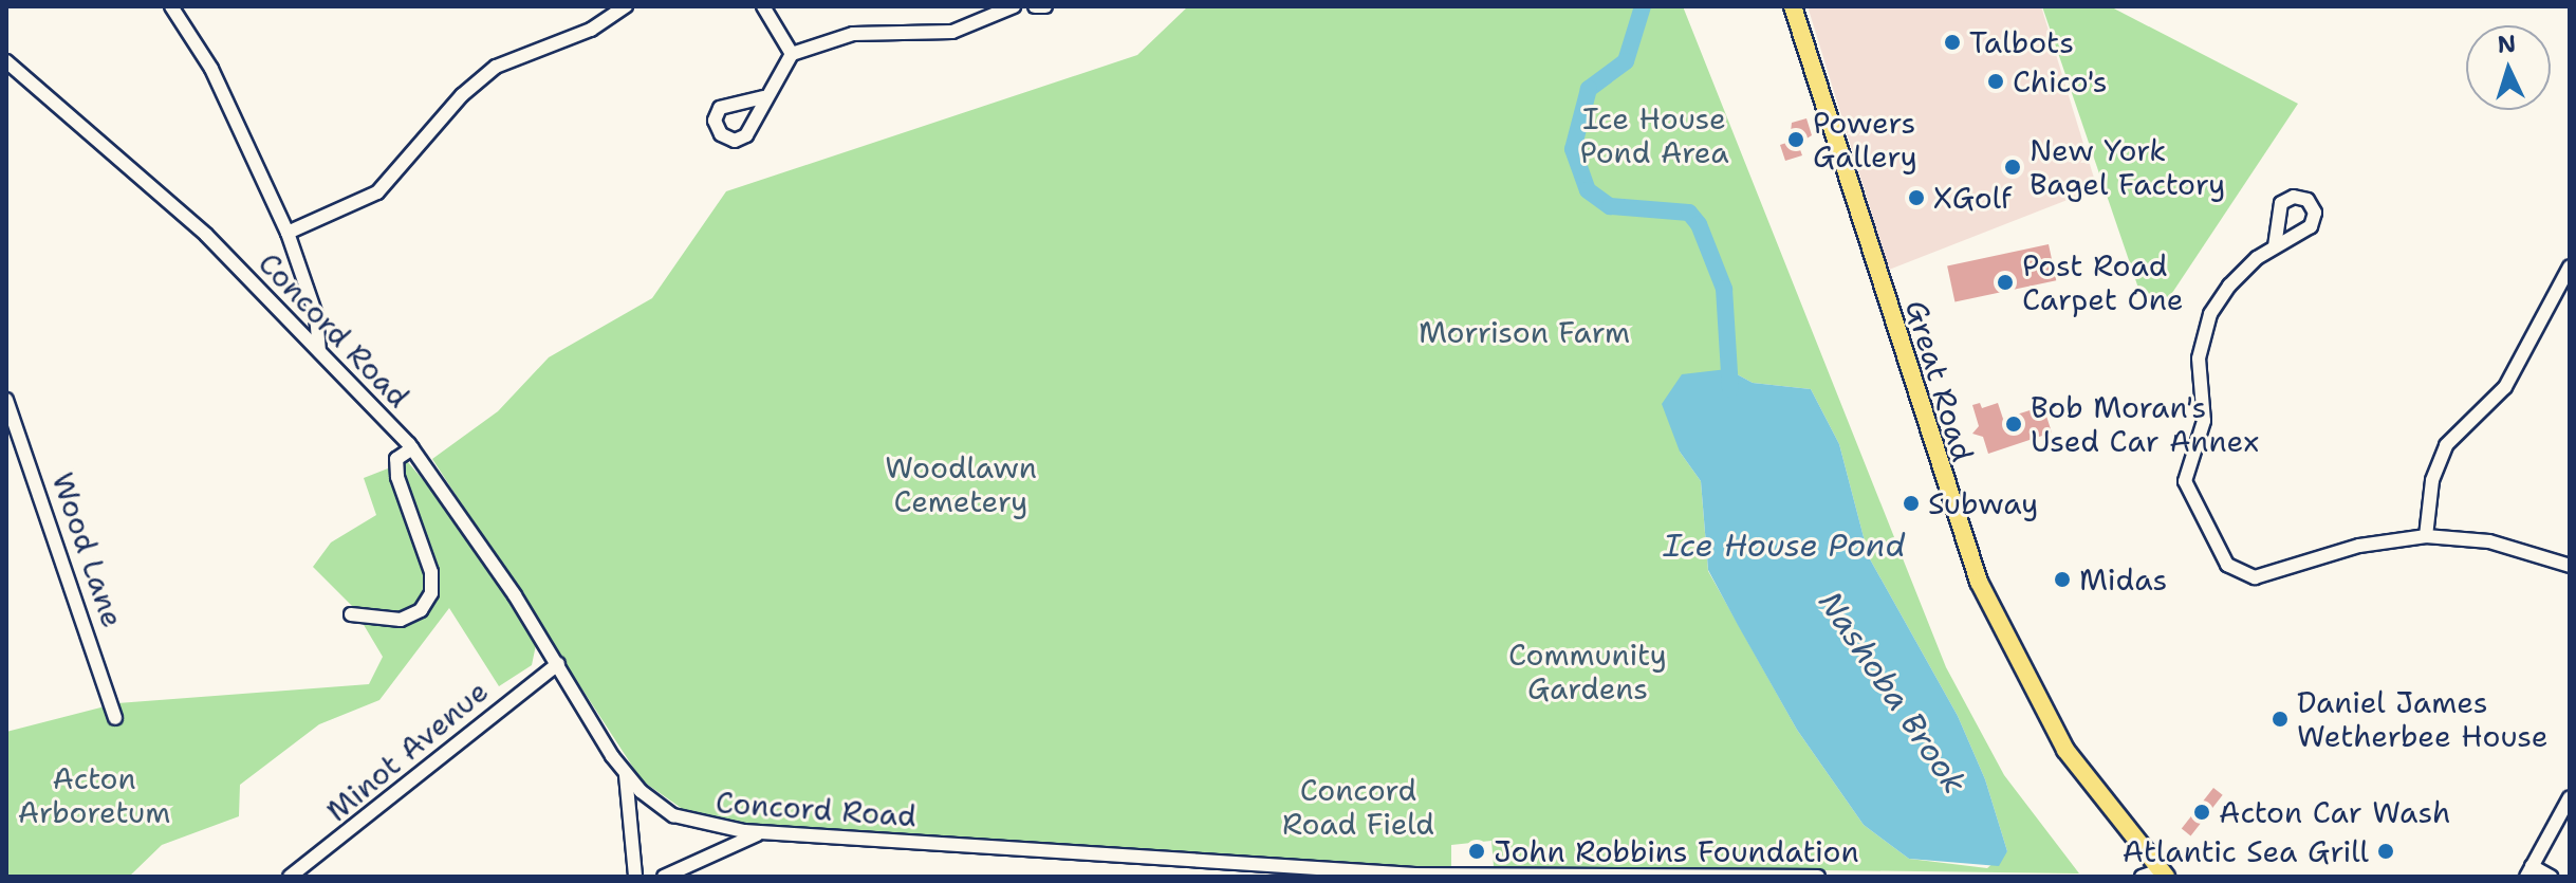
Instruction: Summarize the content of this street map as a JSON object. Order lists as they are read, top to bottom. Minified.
{"streets":{"main road":["Great Road"],"street":["Concord Road","Wood Lane","Minot Avenue"]},"crossings":[["Concord Road","Minot Avenue"]],"water":["Ice House Pond","Nashoba Brook"],"parks":["Ice House Pond Area","Morrison Farm","Woodlawn Cemetery","Community Gardens","Acton Arboretum","Concord Road Field"],"places":["Talbots","Chico's","Powers Gallery","New York Bagel Factory","XGolf","Post Road Carpet One","Bob Moran's Used Car Annex","Subway","Midas","Daniel James Wetherbee House","Acton Car Wash","John Robbins Foundation","Atlantic Sea Grill"],"north":"top"}
